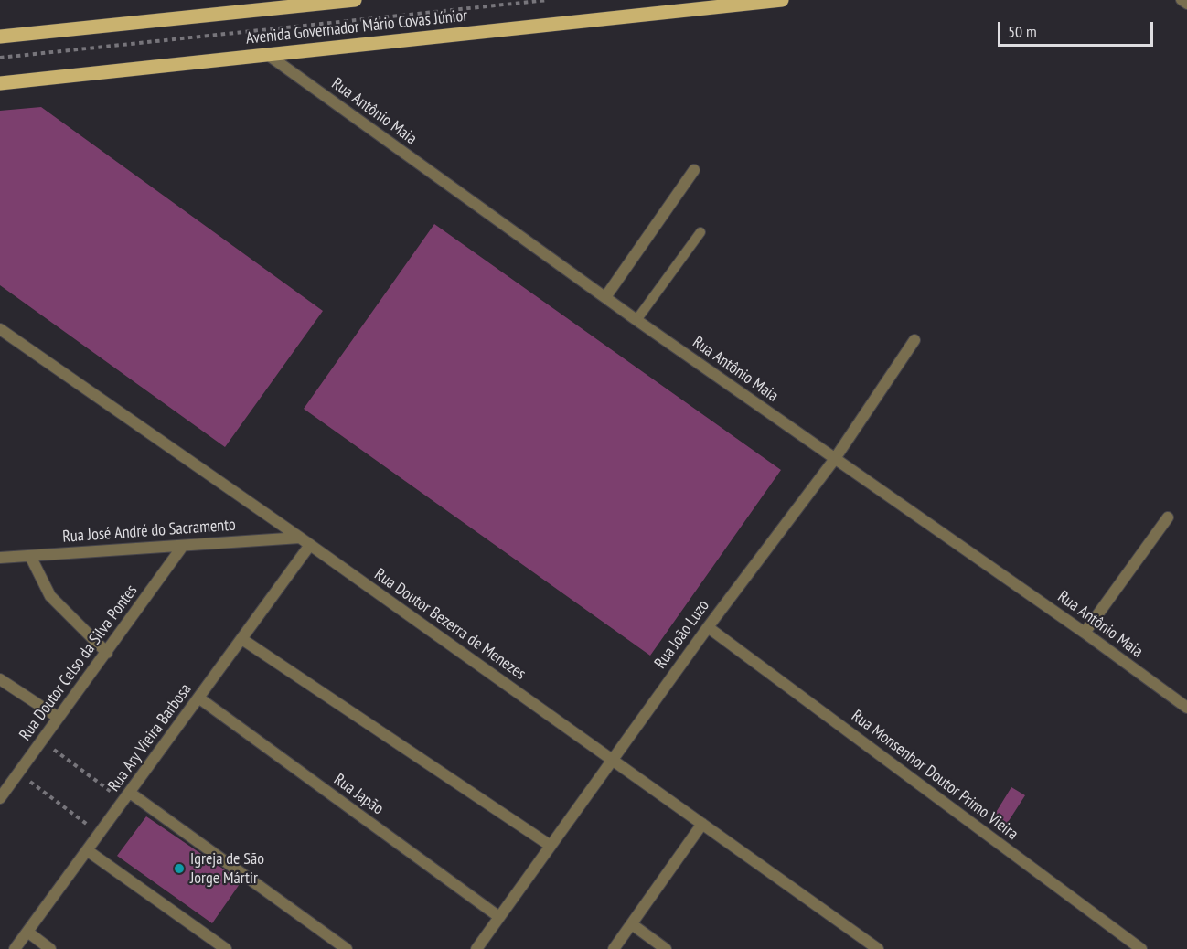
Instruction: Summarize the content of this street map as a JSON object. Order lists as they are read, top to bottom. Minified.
{"streets":{"main road":["Avenida Governador Mário Covas Júnior"],"street":["Rua Antônio Maia","Rua José André do Sacramento","Rua Doutor Bezerra de Menezes","Rua João Luzo","Rua Doutor Celso da Silva Pontes","Rua Ary Vieira Barbosa","Rua Monsenhor Doutor Primo Vieira","Rua Japão"]},"crossings":[["Avenida Governador Mário Covas Júnior","Rua Antônio Maia"],["Rua Antônio Maia","Rua João Luzo"],["Rua José André do Sacramento","Rua Doutor Bezerra de Menezes"],["Rua José André do Sacramento","Rua Doutor Celso da Silva Pontes"],["Rua Doutor Bezerra de Menezes","Rua João Luzo"],["Rua Doutor Bezerra de Menezes","Rua Ary Vieira Barbosa"],["Rua João Luzo","Rua Monsenhor Doutor Primo Vieira"],["Rua João Luzo","Rua Japão"],["Rua Ary Vieira Barbosa","Rua Japão"]],"places":["Igreja de São Jorge Mártir"],"scale_bar":"50 m"}
